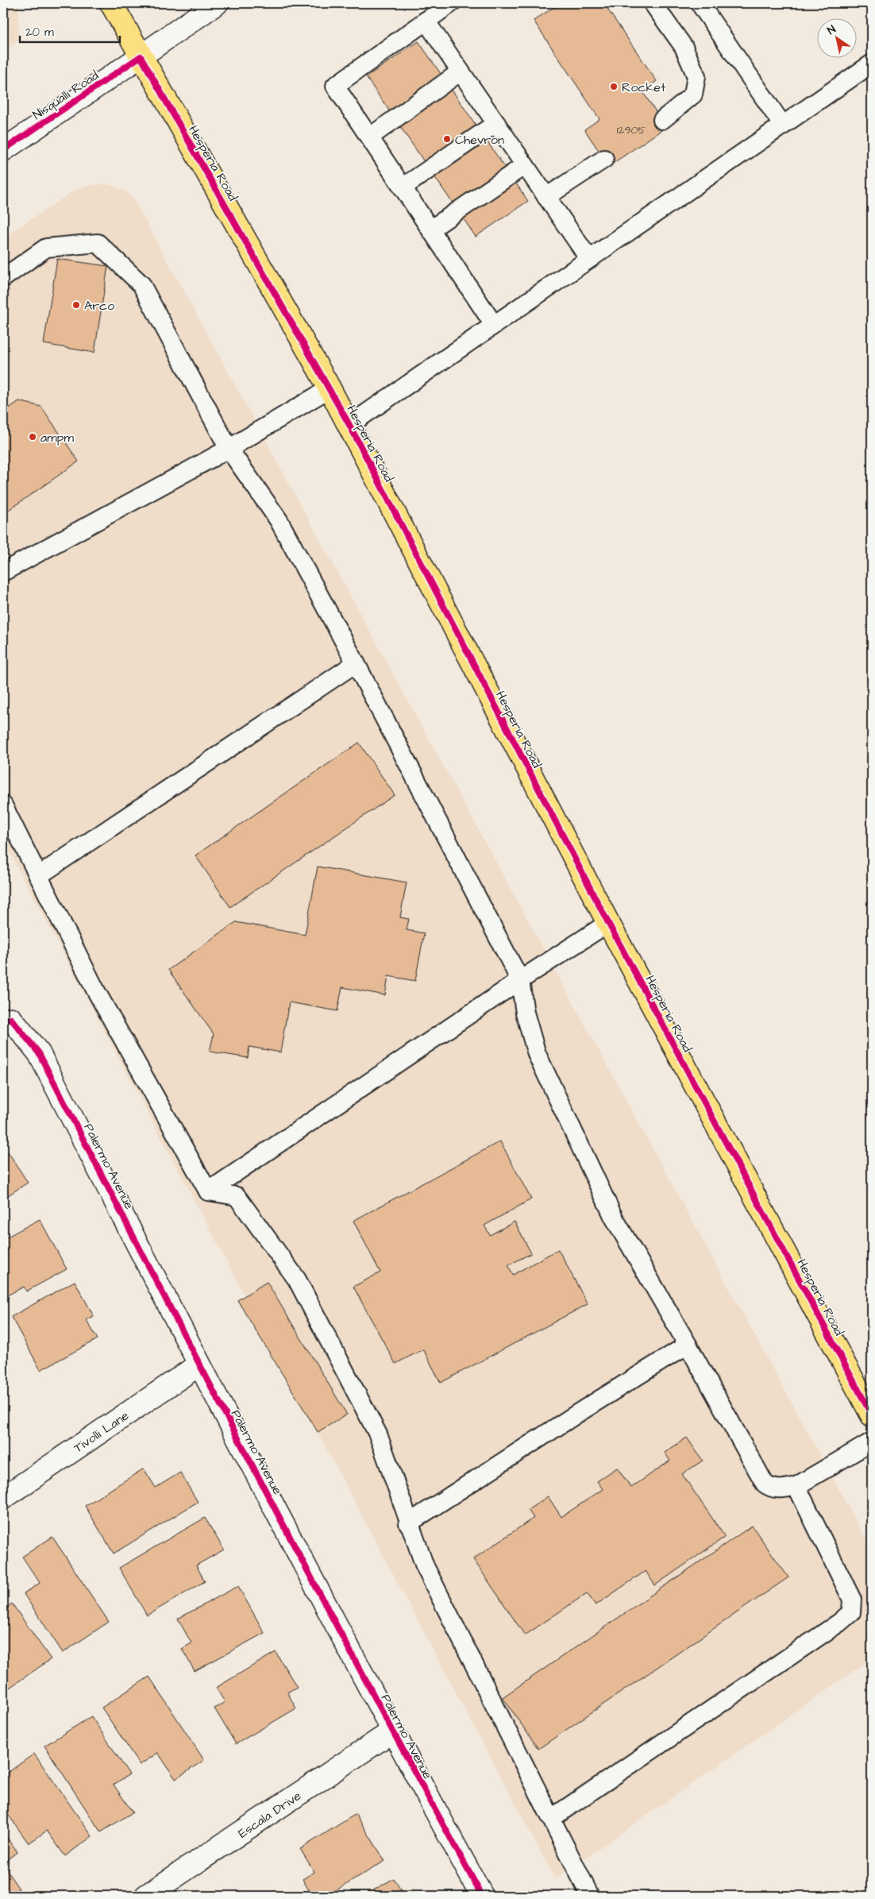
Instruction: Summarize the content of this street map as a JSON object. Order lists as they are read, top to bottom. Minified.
{"streets":{"main road":["Hesperia Road"],"street":["Nisqualli Road","Palermo Avenue","Tivolli Lane","Escala Drive"]},"crossings":[["Nisqualli Road","Hesperia Road"],["Palermo Avenue","Tivolli Lane"],["Palermo Avenue","Escala Drive"]],"places":["Rocket","Chevron","Arco","ampm"],"house_numbers":["12905"],"scale_bar":"20 m","north":"top left"}
